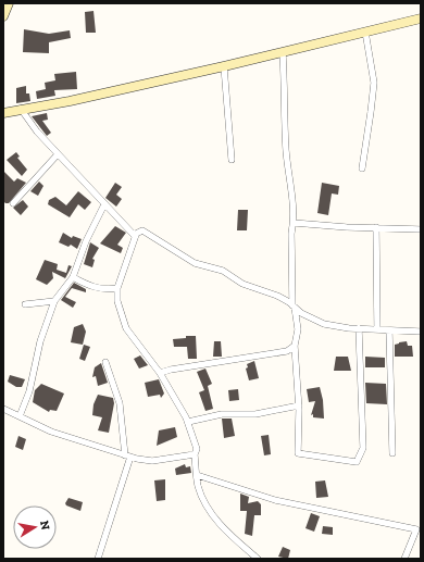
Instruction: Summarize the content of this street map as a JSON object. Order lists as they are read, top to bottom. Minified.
{"north":"right"}
